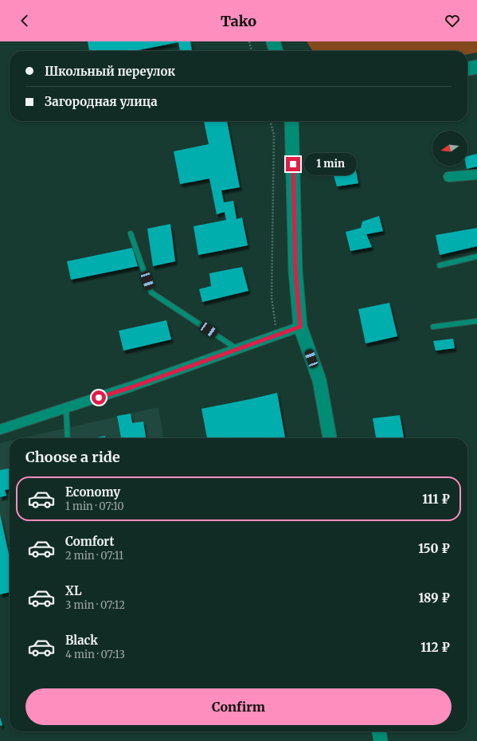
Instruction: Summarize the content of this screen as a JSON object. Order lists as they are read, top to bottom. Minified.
{"north":"left","page":{"header":"Tako","banner":["Школьный переулок","Загородная улица"],"bubble":"1 min","heading":"Choose a ride","list":[{"name":"Economy","note":"1 min · 07:10","value":"111 ₽"},{"name":"Comfort","note":"2 min · 07:11","value":"150 ₽"},{"name":"XL","note":"3 min · 07:12","value":"189 ₽"},{"name":"Black","note":"4 min · 07:13","value":"112 ₽"}],"buttons":"Confirm"}}
